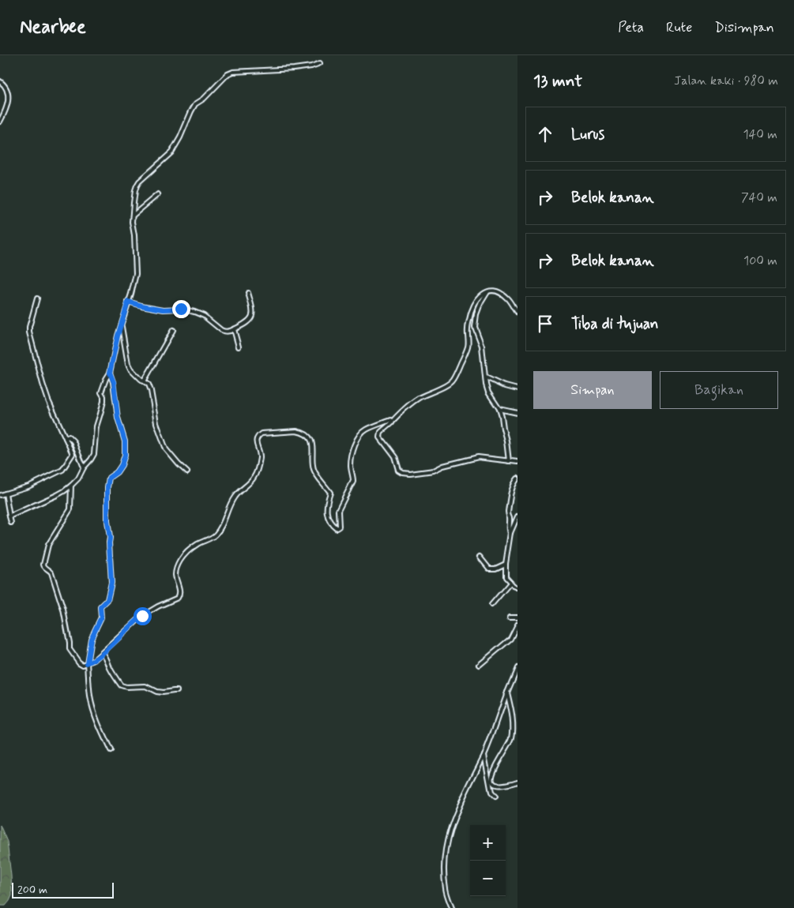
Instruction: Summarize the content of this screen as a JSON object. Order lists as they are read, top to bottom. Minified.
{"scale_bar":"200 m","page":{"header":"Nearbee","nav":["Peta","Rute","Disimpan"],"heading":["13 mnt","Jalan kaki · 980 m"],"list":[["Lurus","140 m"],["Belok kanan","740 m"],["Belok kanan","100 m"],"Tiba di tujuan"],"buttons":["Simpan","Bagikan"],"map_buttons":["+","−"],"scale":"200 m"}}
